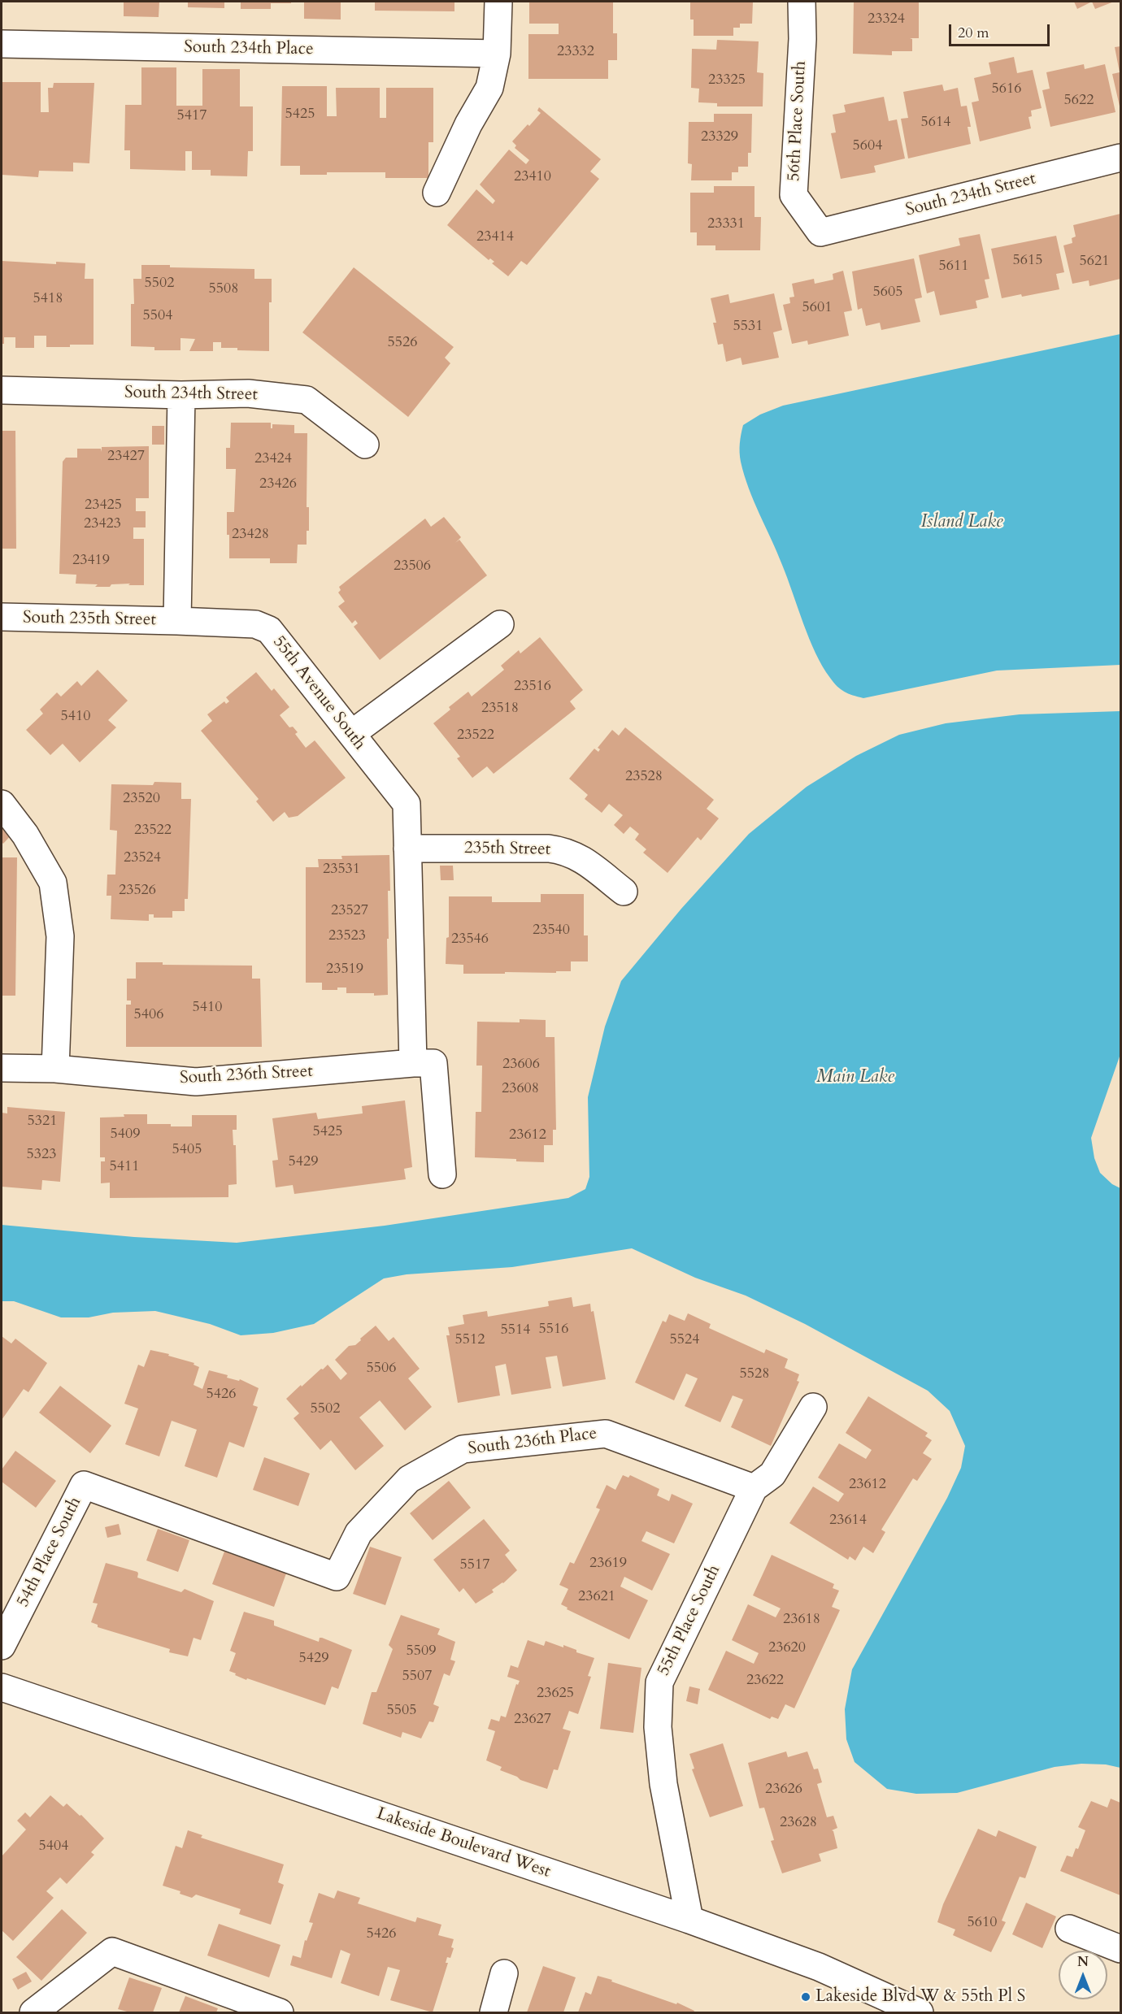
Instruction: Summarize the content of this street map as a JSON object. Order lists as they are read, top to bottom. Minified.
{"streets":{"street":["South 234th Place","56th Place South","South 234th Street","South 235th Street","55th Avenue South","235th Street","South 236th Street","South 236th Place","54th Place South","55th Place South","Lakeside Boulevard West"]},"crossings":[["56th Place South","South 234th Street"],["South 235th Street","55th Avenue South"],["55th Avenue South","235th Street"],["55th Avenue South","South 236th Street"],["South 236th Place","54th Place South"],["South 236th Place","55th Place South"],["55th Place South","Lakeside Boulevard West"]],"water":["Island Lake","Main Lake"],"places":["Lakeside Blvd W & 55th Pl S"],"house_numbers":["23324","23332","23325","5616","5622","5425","5417","5614","23329","5604","23410","23331","23414","5615","5621","5611","5502","5508","5605","5418","5601","5504","5531","5526","23427","23424","23426","23425","23423","23428","23419","23506","23516","23518","5410","23522","23528","23520","23522","23524","23531","23526","23527","23540","23523","23546","23519","5410","5406","23606","23608","5321","5425","5409","23612","5405","5323","5429","5411","5516","5514","5512","5524","5506","5528","5426","5502","23612","23614","23619","5517","23621","23618","23620","5509","5429","5507","23622","23625","5505","23627","23626","23628","5404","5610","5426"],"scale_bar":"20 m","north":"top"}
